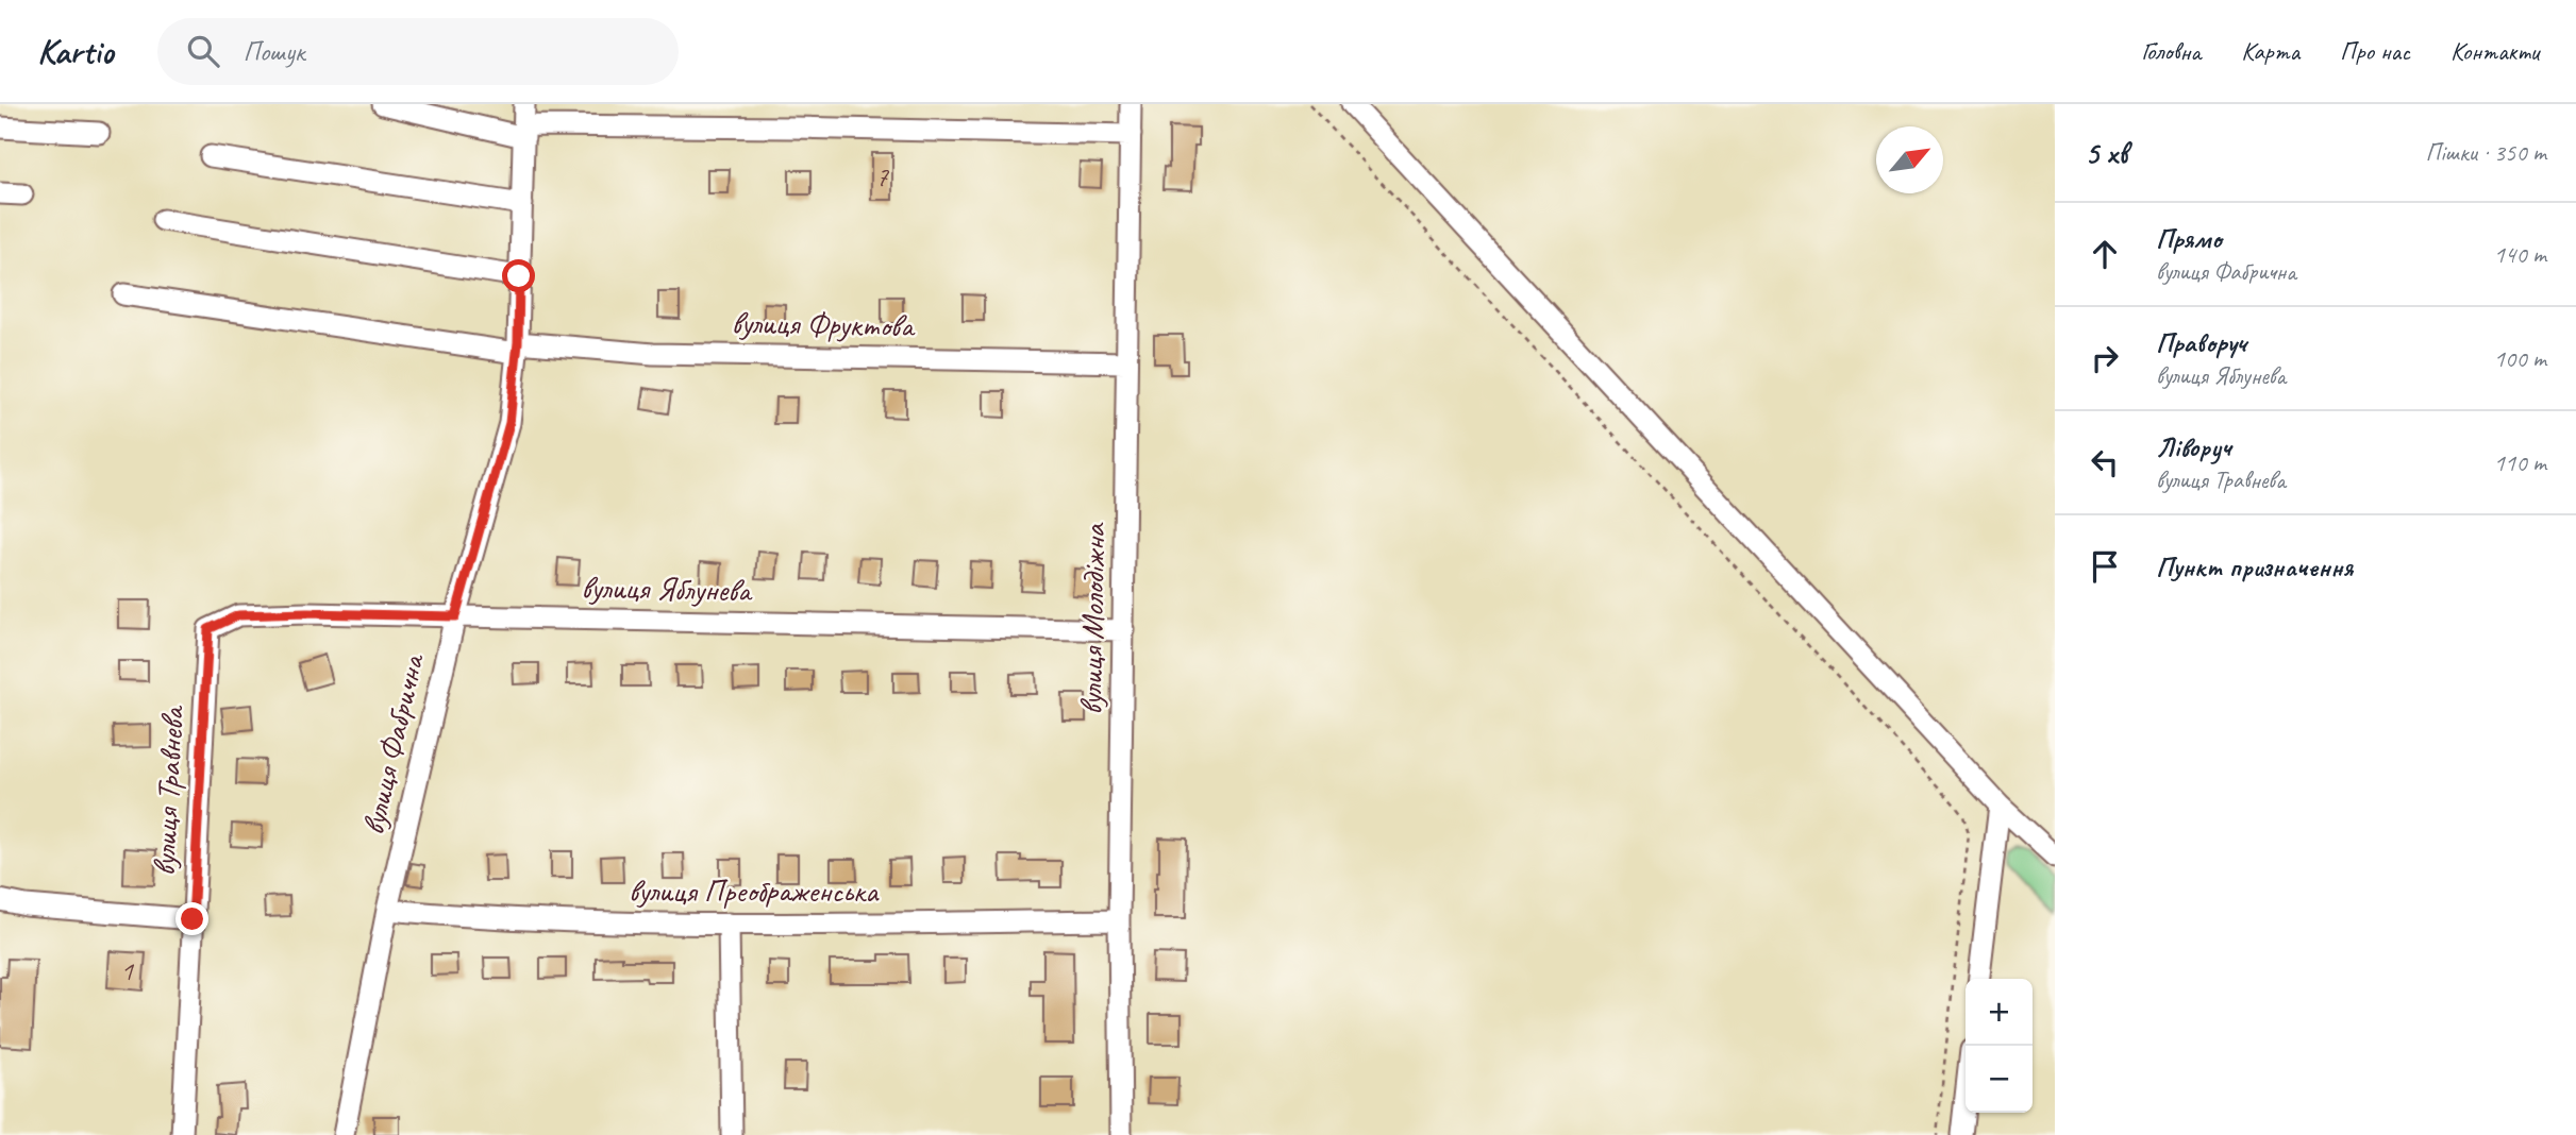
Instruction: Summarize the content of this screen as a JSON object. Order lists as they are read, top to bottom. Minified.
{"streets":{"street":["вулиця Фруктова","вулиця Яблунева","вулиця Молодіжна","вулиця Фабрична","вулиця Травнева","вулиця Преображенська"]},"crossings":[["вулиця Фруктова","вулиця Молодіжна"],["вулиця Фруктова","вулиця Фабрична"],["вулиця Яблунева","вулиця Молодіжна"],["вулиця Яблунева","вулиця Фабрична"],["вулиця Яблунева","вулиця Травнева"],["вулиця Молодіжна","вулиця Преображенська"],["вулиця Фабрична","вулиця Преображенська"]],"house_numbers":["7","1"],"north":"top right","page":{"header":"Kartio","search":"Пошук","nav":["Головна","Карта","Про нас","Контакти"],"heading":["5 хв","Пішки · 350 m"],"list":[["Прямо","вулиця Фабрична","140 m"],["Праворуч","вулиця Яблунева","100 m"],["Ліворуч","вулиця Травнева","110 m"],"Пункт призначення"],"map_buttons":["+","−"]}}
